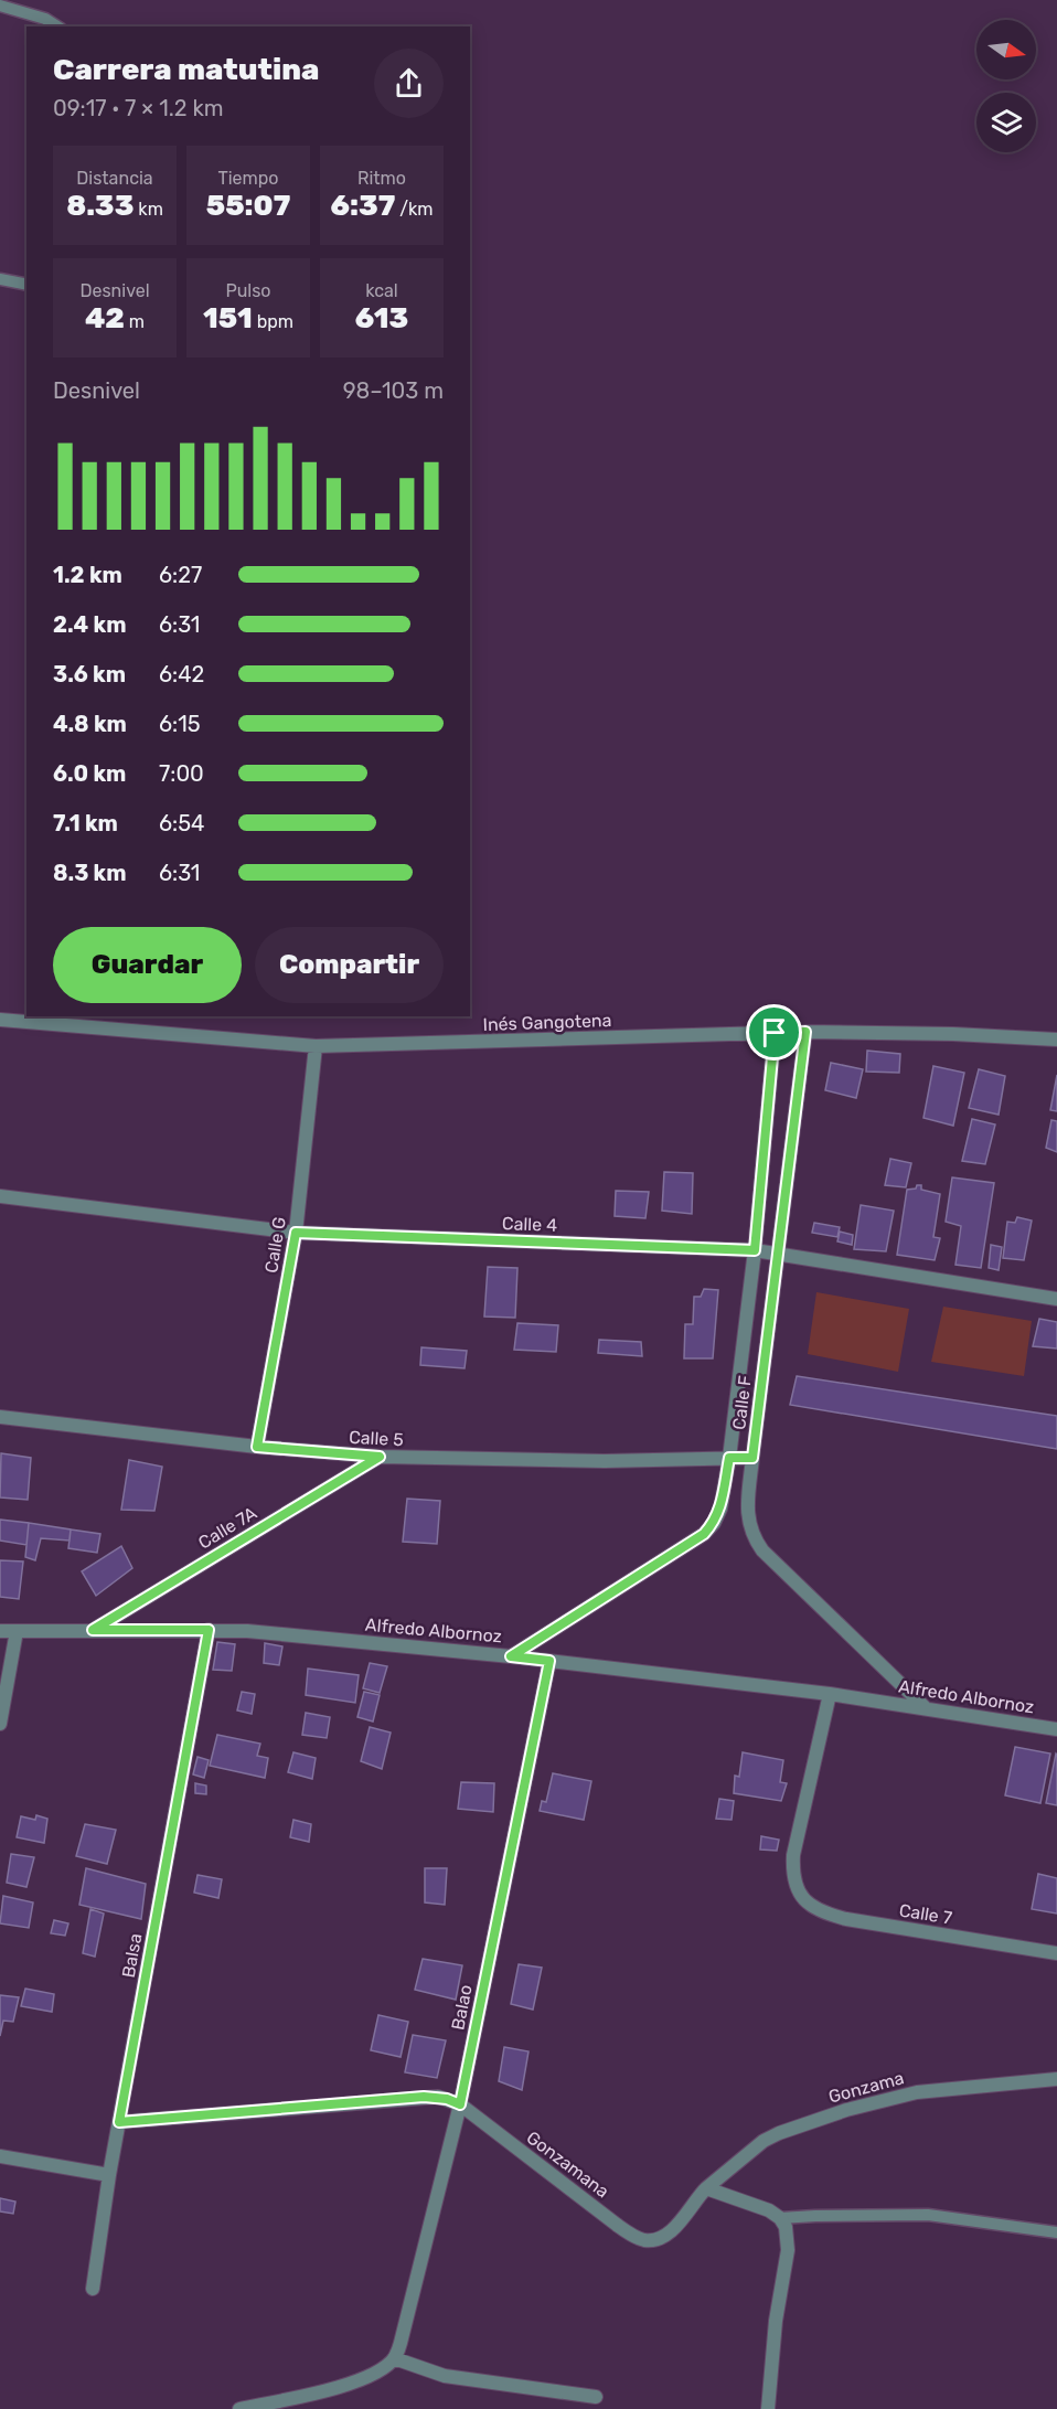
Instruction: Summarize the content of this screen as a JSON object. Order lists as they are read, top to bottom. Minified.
{"streets":{"street":["Inés Gangotena","Calle 4","Calle G","Calle F","Calle 5","Calle 7A","Alfredo Albornoz","Calle 7","Balsa","Balao","Gonzama","Gonzamana"]},"crossings":[["Inés Gangotena","Calle G"],["Inés Gangotena","Calle F"],["Calle 4","Calle G"],["Calle 4","Calle F"],["Calle G","Calle 5"],["Calle F","Calle 5"],["Calle F","Alfredo Albornoz"],["Calle 5","Calle 7A"],["Calle 7A","Alfredo Albornoz"],["Alfredo Albornoz","Calle 7"],["Alfredo Albornoz","Balsa"],["Alfredo Albornoz","Balao"],["Balsa","Gonzamana"],["Balao","Gonzamana"],["Gonzama","Gonzamana"]],"north":"right","page":{"heading":["Carrera matutina","09:17 · 7 × 1.2 km"],"stats":[["Distancia","8.33 km"],["Tiempo","55:07"],["Ritmo","6:37 /km"],["Desnivel","42 m"],["Pulso","151 bpm"],["kcal","613"]],"chart":["Desnivel","98–103 m"],"list":[{"name":"1.2 km","note":"6:27"},{"name":"2.4 km","note":"6:31"},{"name":"3.6 km","note":"6:42"},{"name":"4.8 km","note":"6:15"},{"name":"6.0 km","note":"7:00"},{"name":"7.1 km","note":"6:54"},{"name":"8.3 km","note":"6:31"}],"buttons":["Guardar","Compartir"]}}
